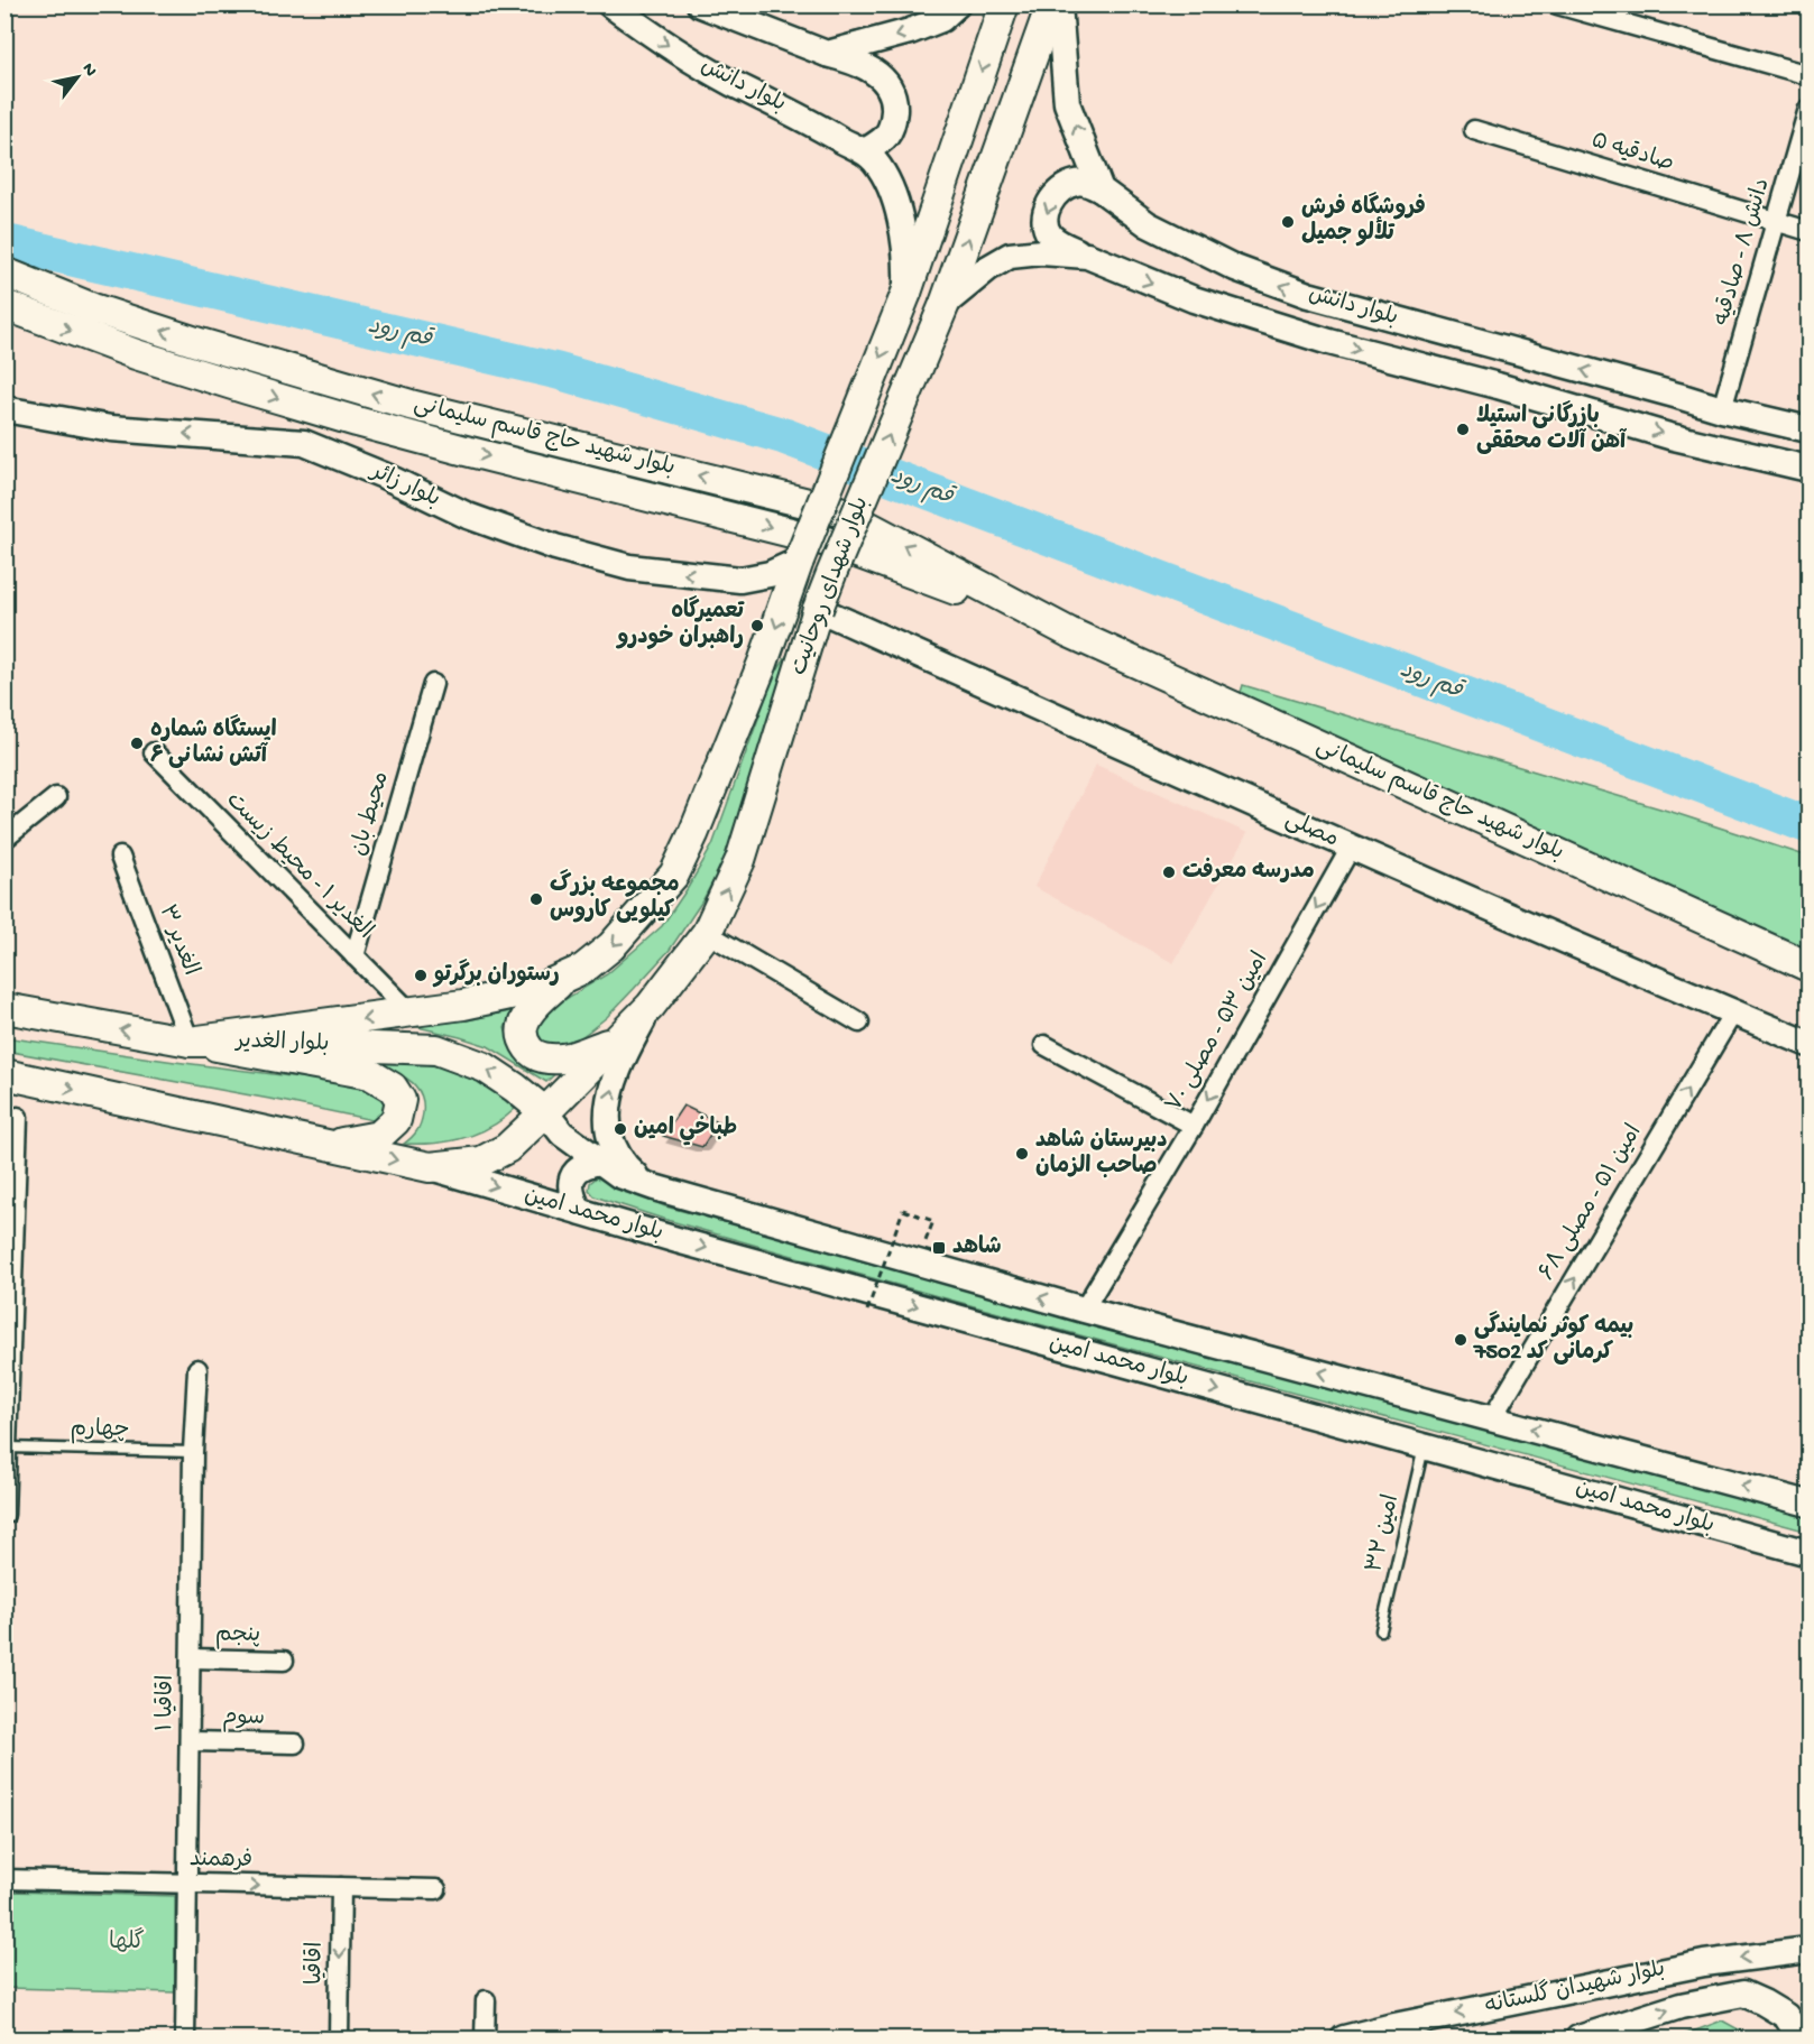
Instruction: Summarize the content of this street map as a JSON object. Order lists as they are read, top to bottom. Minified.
{"streets":{"main road":["بلوار دانش","بلوار شهید حاج قاسم سلیمانی","بلوار زائر","بلوار شهدای روحانیت","مصلی","بلوار الغدیر","بلوار محمد امین","بلوار شهیدان گلستانه"],"street":["صادقیه ۵","دانش ۸ - صادقیه","محیط بان","الغدیر ۱ - محیط زیست","الغدیر ۳","امین ۵۳ - مصلی ۷۰","امین ۵۱ - مصلی ۶۸","پنجم","اقاقیا ۱","سوم","فرهمند","اقاقیا"],"lane":["چهارم","امین ۳۲"]},"crossings":[["بلوار دانش","دانش ۸ - صادقیه"],["بلوار دانش","بلوار شهدای روحانیت"],["صادقیه ۵","دانش ۸ - صادقیه"],["بلوار زائر","بلوار شهدای روحانیت"],["بلوار شهدای روحانیت","مصلی"],["بلوار شهدای روحانیت","بلوار الغدیر"],["بلوار شهدای روحانیت","بلوار محمد امین"],["محیط بان","الغدیر ۱ - محیط زیست"],["مصلی","امین ۵۳ - مصلی ۷۰"],["مصلی","امین ۵۱ - مصلی ۶۸"],["الغدیر ۳","بلوار الغدیر"],["امین ۵۳ - مصلی ۷۰","بلوار محمد امین"],["بلوار الغدیر","بلوار محمد امین"],["امین ۵۱ - مصلی ۶۸","بلوار محمد امین"],["بلوار محمد امین","امین ۳۲"],["چهارم","اقاقیا ۱"],["پنجم","اقاقیا ۱"],["اقاقیا ۱","سوم"],["اقاقیا ۱","فرهمند"],["فرهمند","اقاقیا"]],"one_way":["بلوار زائر","امین ۵۳ - مصلی ۷۰","امین ۵۱ - مصلی ۶۸","فرهمند","اقاقیا"],"water":["قم رود"],"parks":["گلها"],"places":{"other":["فروشگاه فرش تلألو جمیل","بازرگانی استیلا آهن آلات محققی","تعمیرگاه راهبران خودرو","ایستگاه شماره ۶ آتش نشانی","مدرسه معرفت","مجموعه بزرگ کیلویی کاروس","رستوران برگرتو","طباخي امين","دبیرستان شاهد صاحب الزمان","بیمه کوثر نمایندگی کرمانی کد 7502"],"transit":["شاهد"]},"north":"top right"}
